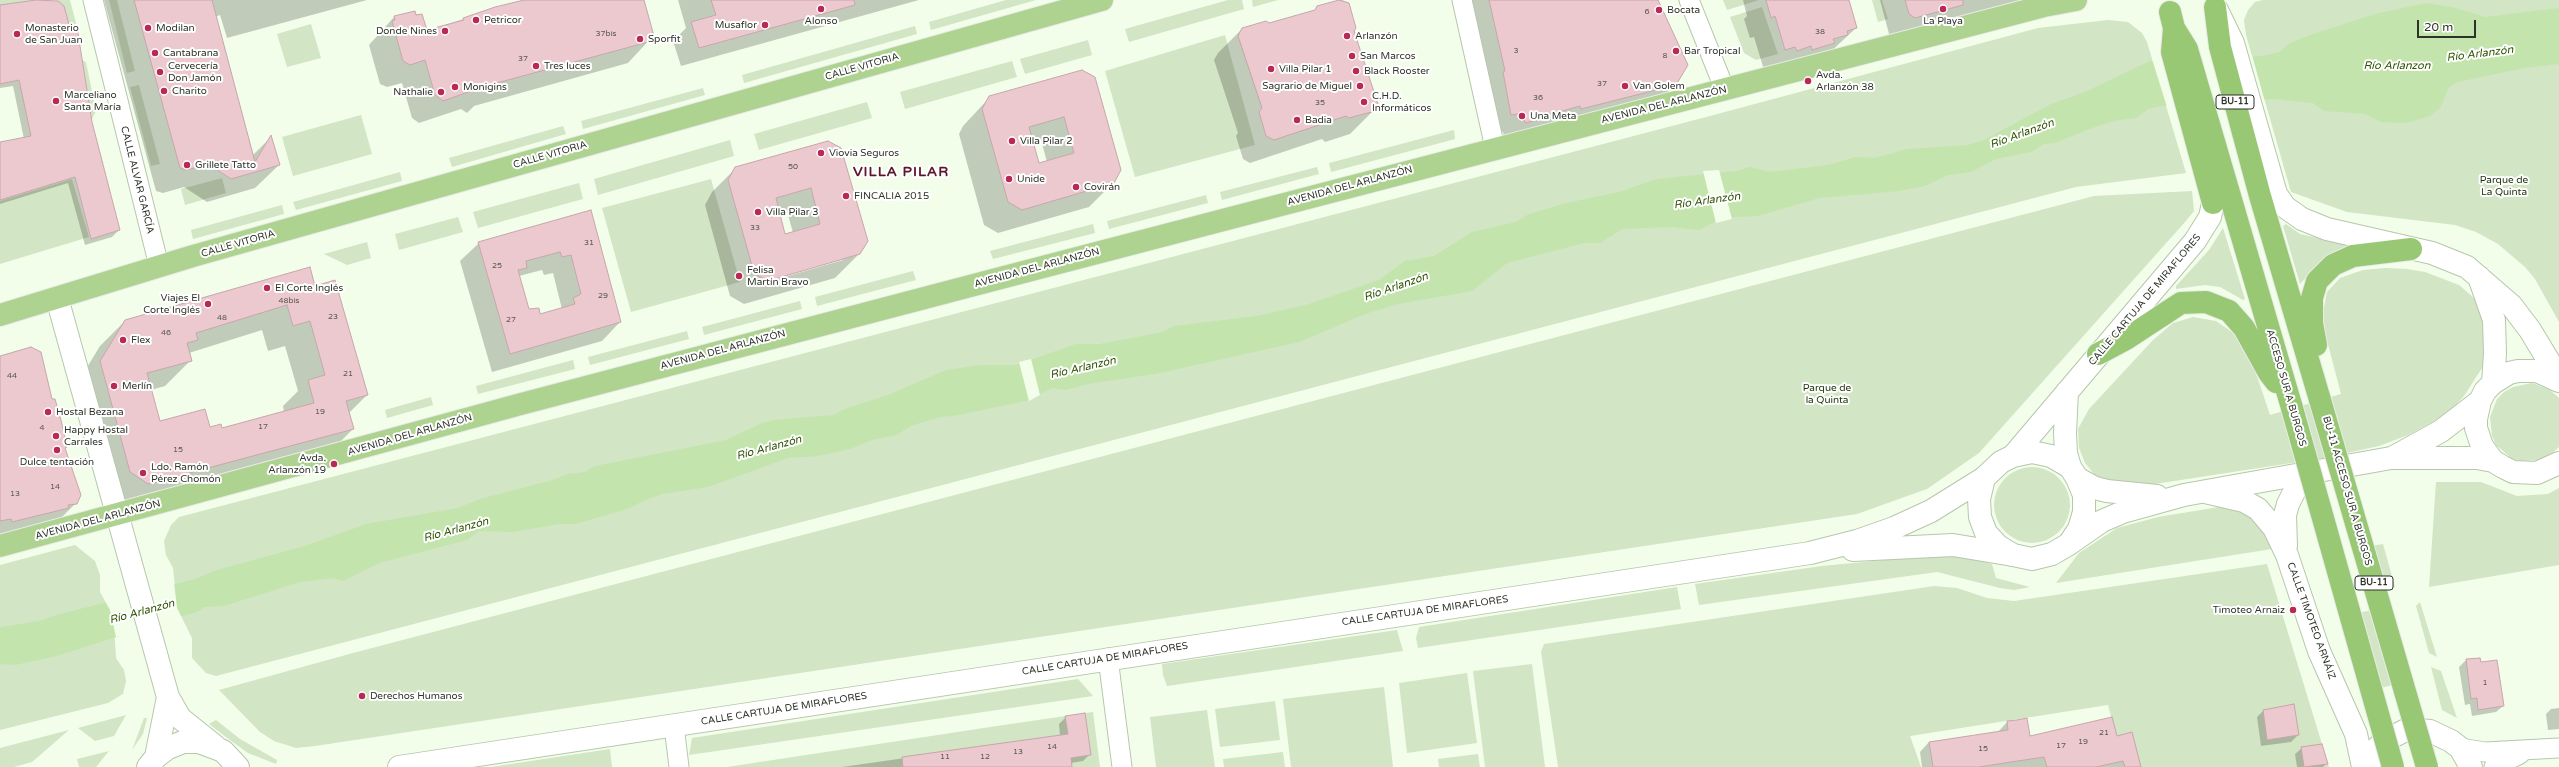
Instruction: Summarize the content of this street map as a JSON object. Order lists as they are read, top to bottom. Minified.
{"streets":{"highway":["CALLE VITORIA","BU-11","AVENIDA DEL ARLANZÓN","ACCESO SUR A BURGOS","BU-11 ACCESO SUR A BURGOS"],"street":["CALLE ALVAR GARCÍA","CALLE CARTUJA DE MIRAFLORES","CALLE TIMOTEO ARNÁIZ"]},"crossings":[["CALLE VITORIA","CALLE ALVAR GARCÍA"],["BU-11","BU-11 ACCESO SUR A BURGOS"],["CALLE CARTUJA DE MIRAFLORES","ACCESO SUR A BURGOS"]],"districts":["VILLA PILAR"],"water":["Río Arlanzón","Río Arlanzon"],"parks":["Parque de La Quinta","Parque de la Quinta"],"places":["Alonso","La Playa","Bocata","Petricor","Musaflor","Modilan","Donde Nines","Monasterio de San Juan","Arlanzón","Sporfit","Bar Tropical","Cantabrana","San Marcos","Tres luces","Villa Pilar 1","Black Rooster","Cervecería Don Jamón","Avda. Arlanzón 38","Sagrario de Miguel","Van Golem","Monigins","Charito","Nathalie","Marceliano Santa María","C.H.D. Informáticos","Una Meta","Badia","Villa Pilar 2","Viovia Seguros","Grillete Tatto","Unide","Covirán","FINCALIA 2015","Villa Pilar 3","Felisa Martín Bravo","El Corte Inglés","Viajes El Corte Inglés","Flex","Merlín","Hostal Bezana","Happy Hostal Carrales","Dulce tentación","Avda. Arlanzón 19","Ldo. Ramón Pérez Chomón","Timoteo Arnaiz","Derechos Humanos"],"house_numbers":["6","38","37bis","3","8","37","37","36","35","50","33","31","25","29","48bis","23","48","27","46","21","44","19","17","4","15","14","13","1","21","19","17","14","15","13","11","12"],"scale_bar":"20 m"}
